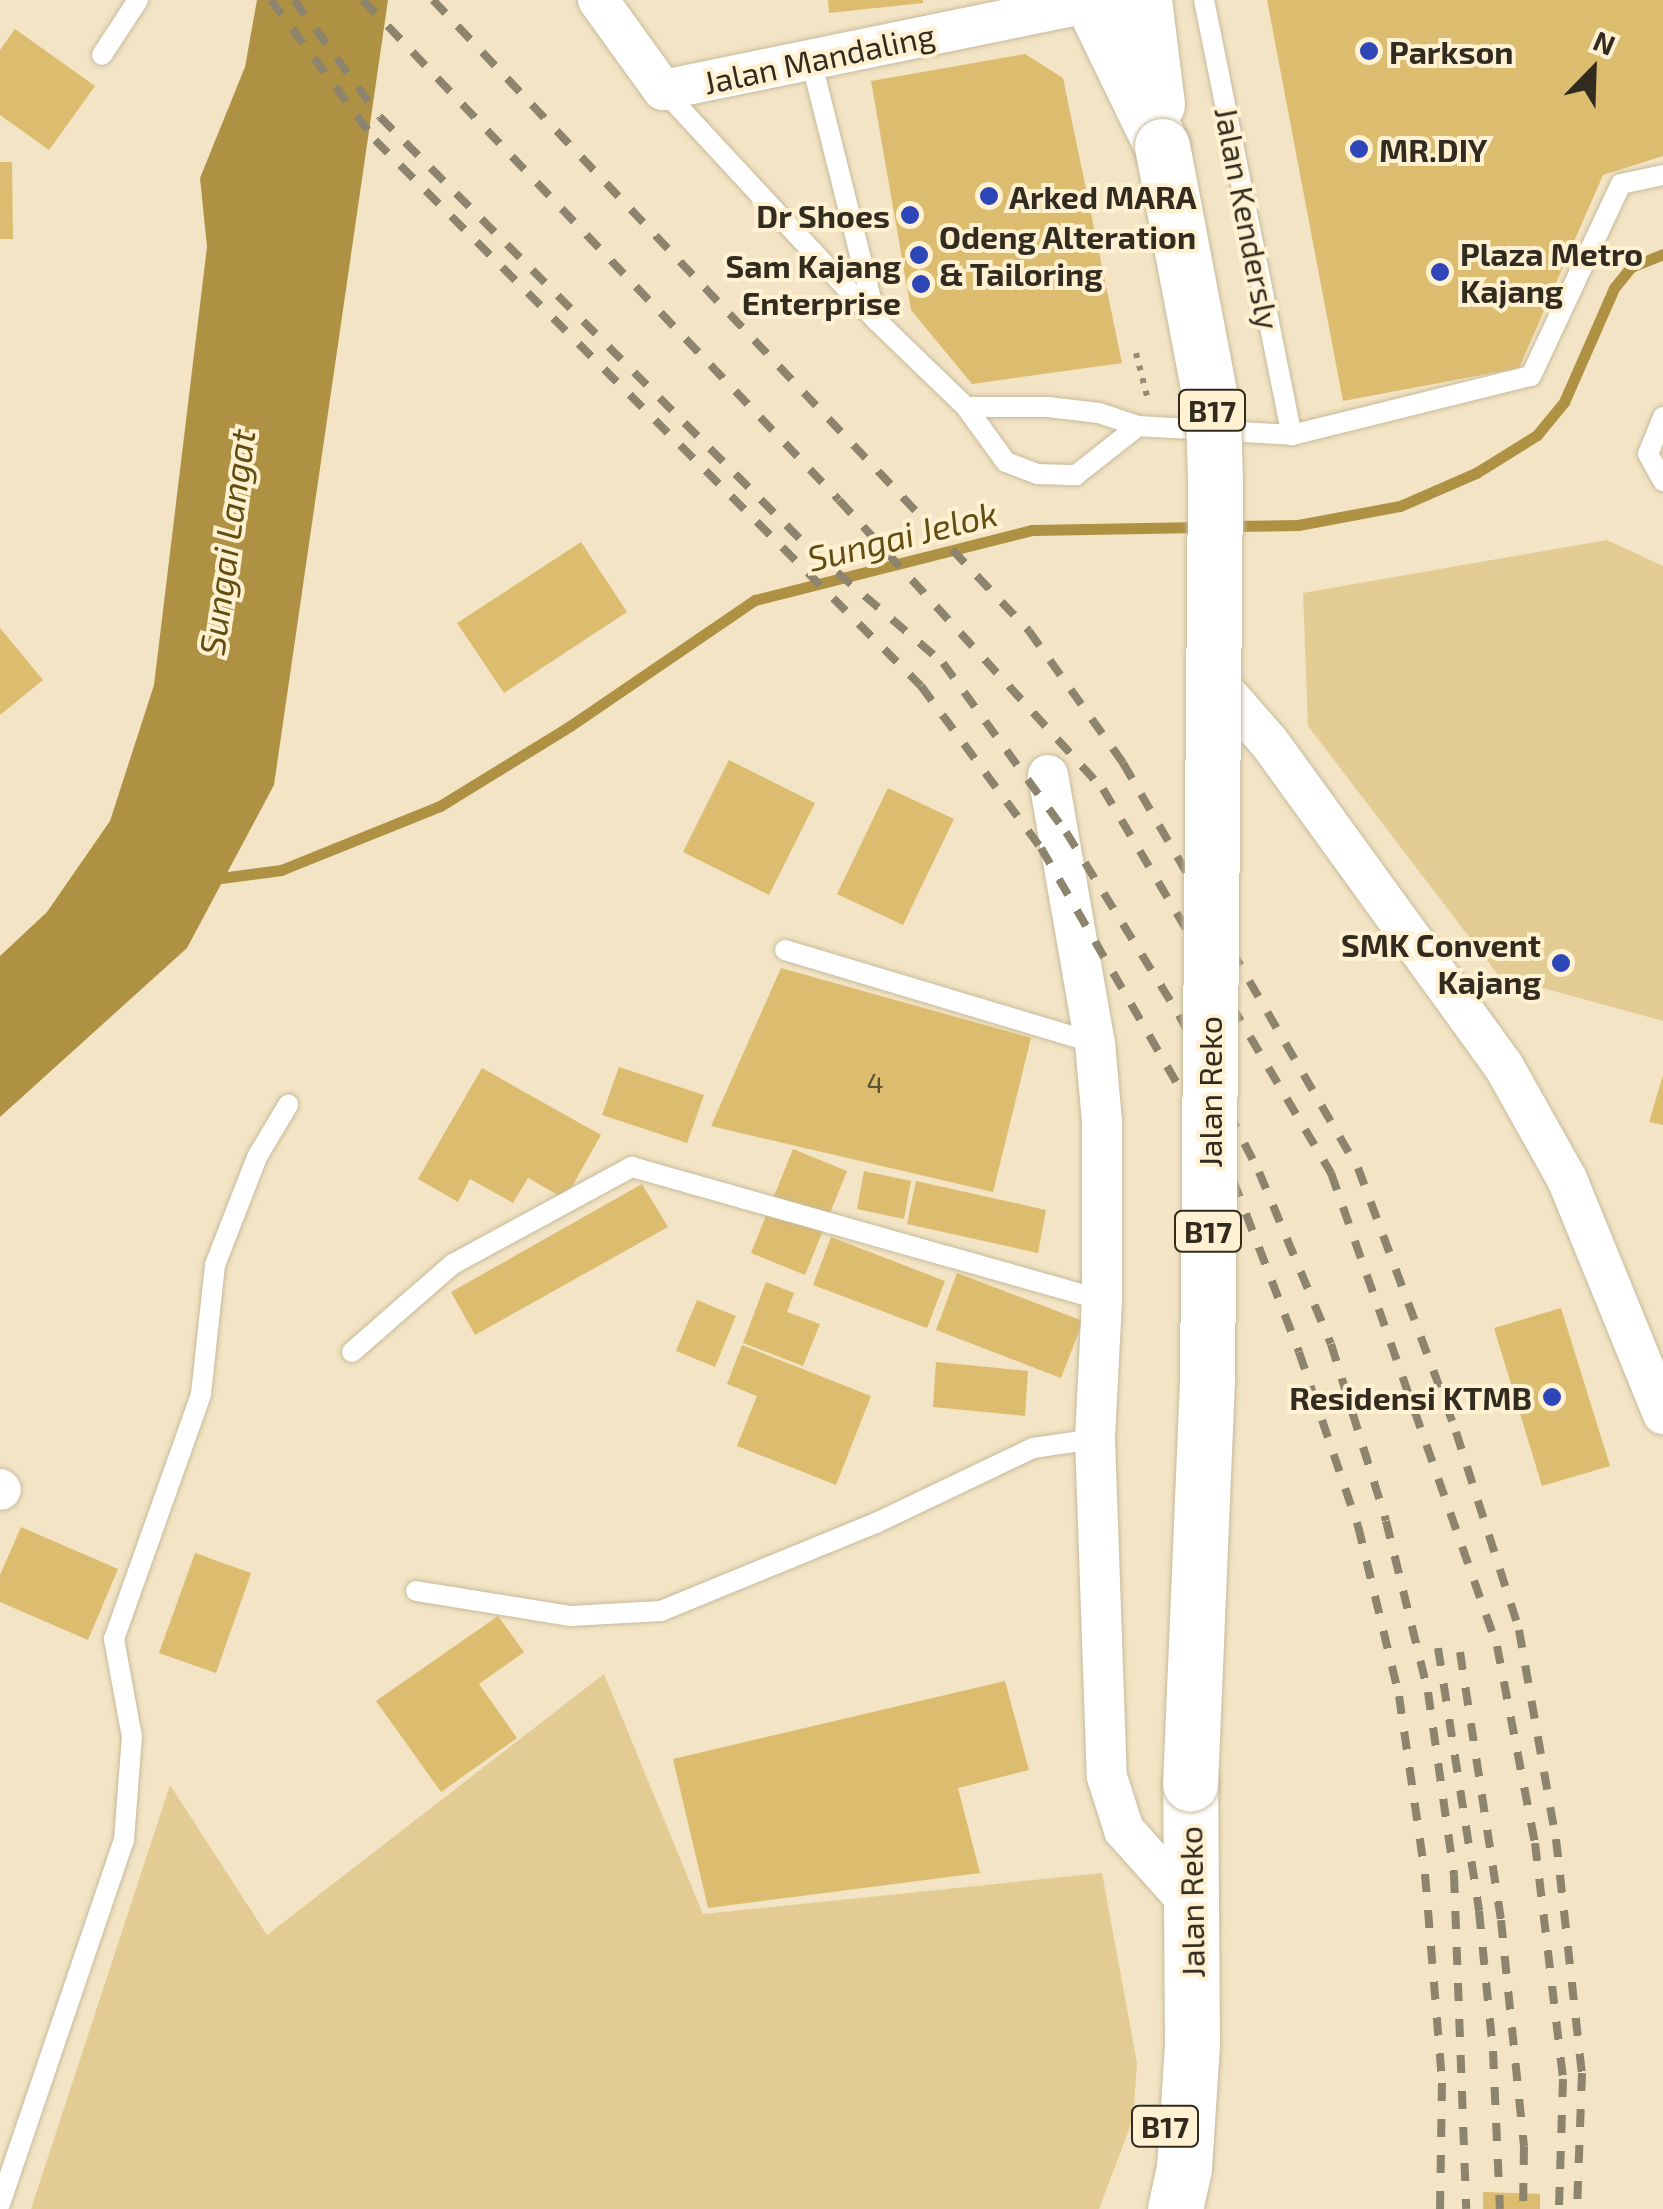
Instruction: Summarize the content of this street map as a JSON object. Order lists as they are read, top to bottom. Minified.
{"streets":{"main road":["B17","Jalan Reko"],"street":["Jalan Mandaling"],"lane":["Jalan Kendersly"]},"crossings":[["Jalan Mandaling","Jalan Reko"]],"water":["Sungai Jelok","Sungai Langat"],"places":["Parkson","MR.DIY","Arked MARA","Dr Shoes","Odeng Alteration & Tailoring","Plaza Metro Kajang","Sam Kajang Enterprise","SMK Convent Kajang","Residensi KTMB"],"house_numbers":["4"],"north":"top right"}
